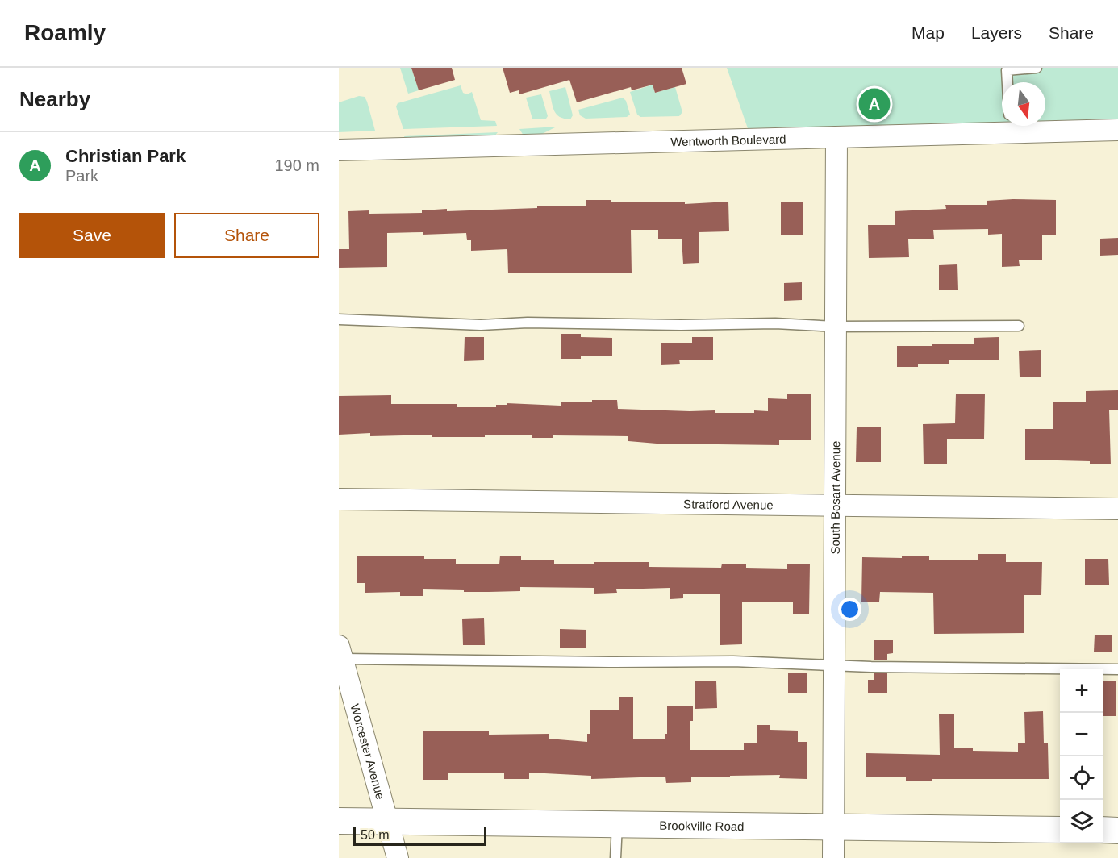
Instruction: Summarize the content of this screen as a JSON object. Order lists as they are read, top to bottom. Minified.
{"streets":{"street":["Wentworth Boulevard","South Bosart Avenue","Stratford Avenue","Worcester Avenue","Brookville Road"]},"crossings":[["Wentworth Boulevard","South Bosart Avenue"],["South Bosart Avenue","Stratford Avenue"],["South Bosart Avenue","Brookville Road"],["Worcester Avenue","Brookville Road"]],"scale_bar":"50 m","north":"bottom","page":{"header":"Roamly","nav":["Map","Layers","Share"],"heading":"Nearby","pins":"A","list":[{"mark":"A","name":"Christian Park","note":"Park","value":"190 m"}],"buttons":["Save","Share"],"map_buttons":["+","−"],"scale":"50 m"}}
